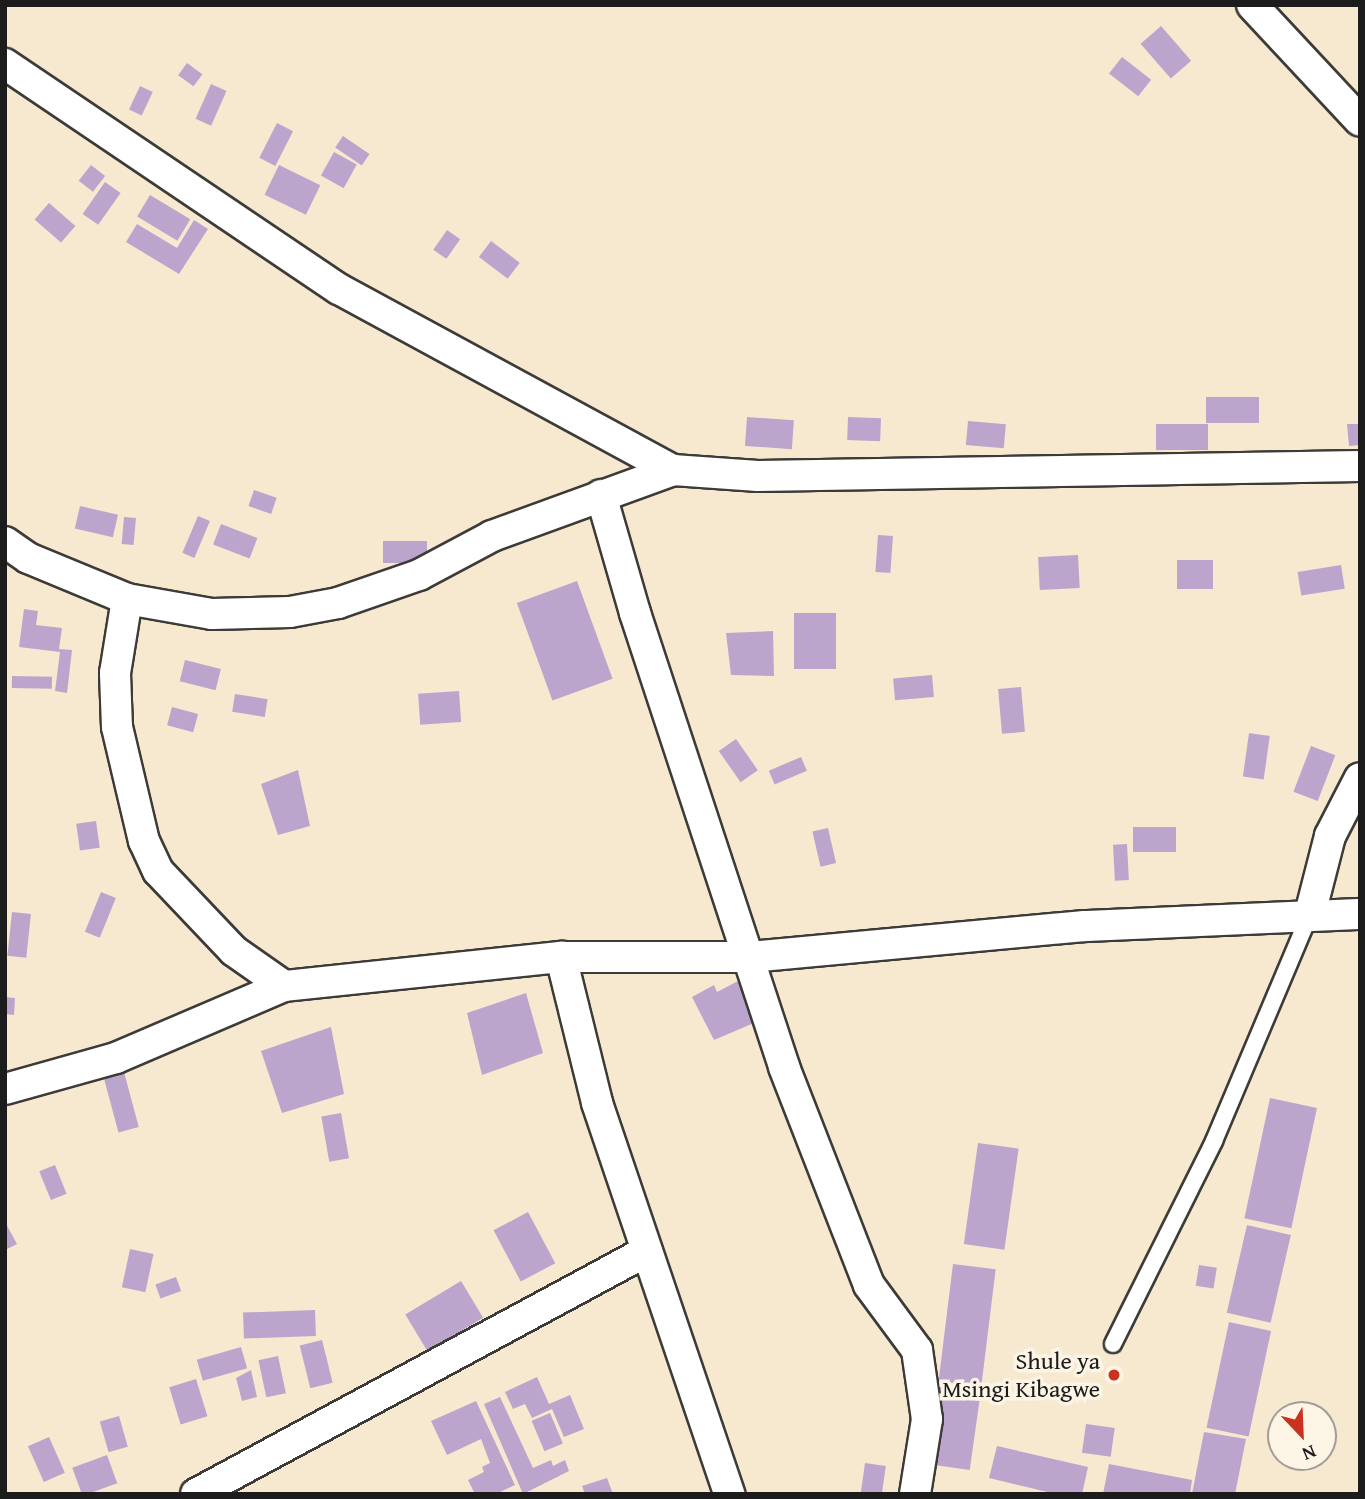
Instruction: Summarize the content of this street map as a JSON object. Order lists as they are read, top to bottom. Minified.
{"places":["Shule ya Msingi Kibagwe"],"north":"bottom right"}
